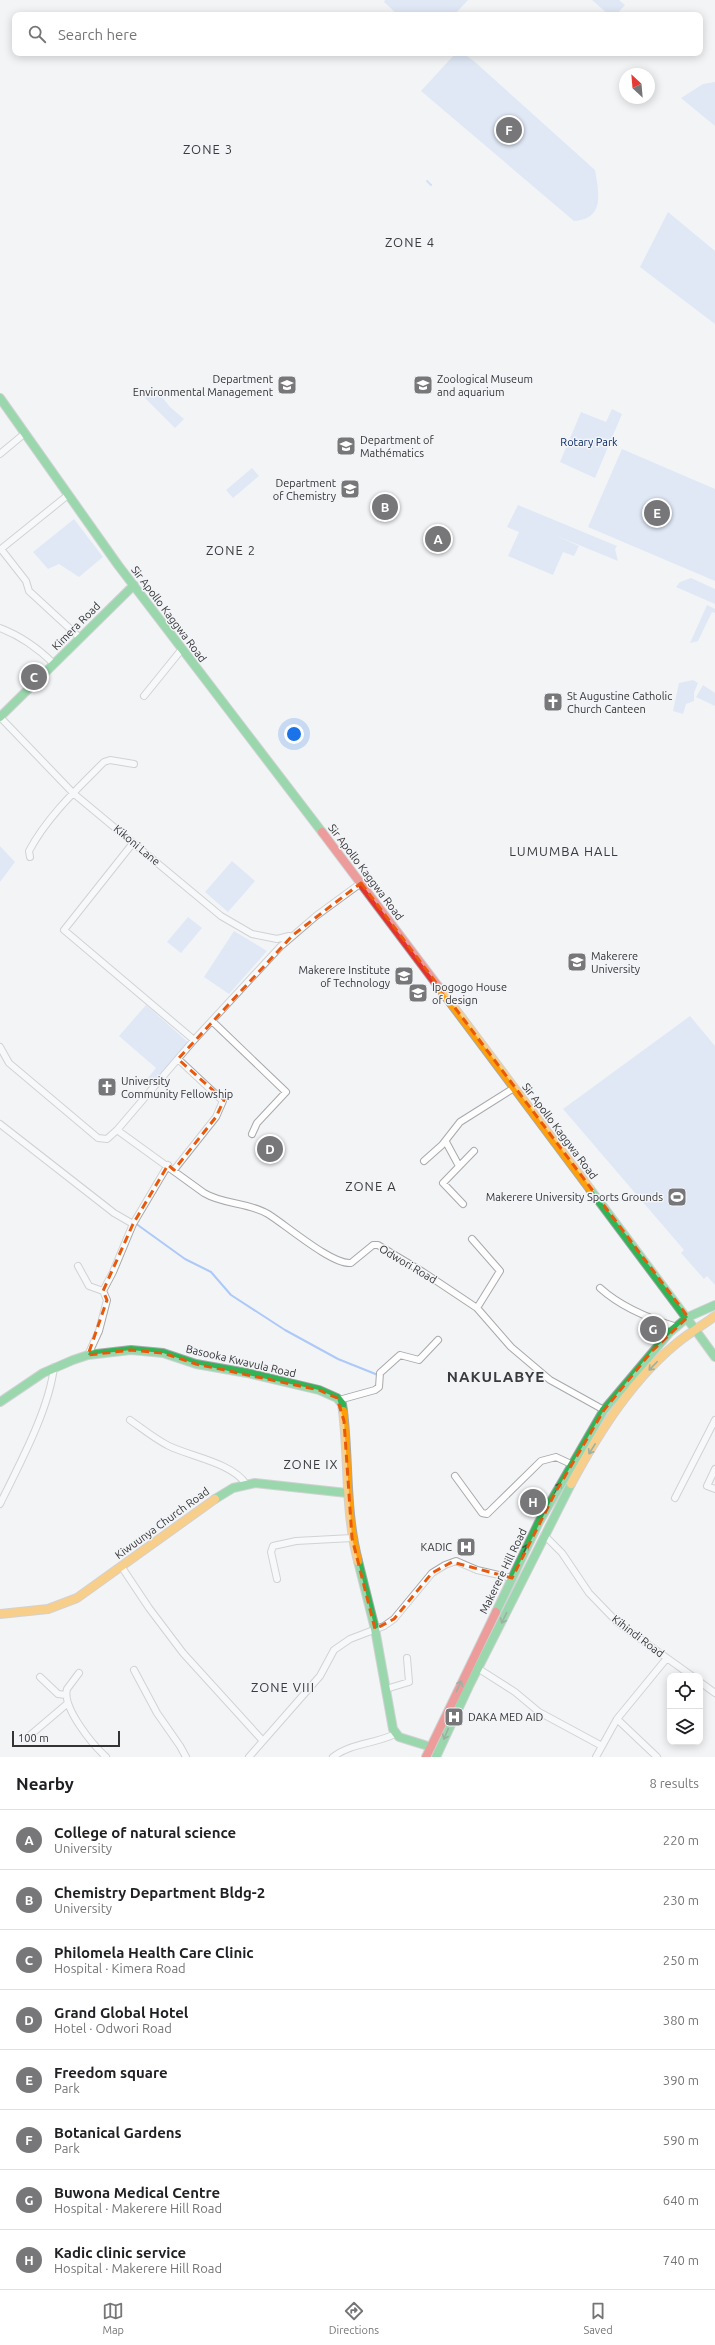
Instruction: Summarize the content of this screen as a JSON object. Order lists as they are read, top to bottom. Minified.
{"streets":{"main road":["Sir Apollo Kaggwa Road","Kimera Road","Basooka Kwavula Road","Kiwuunya Church Road","Makerere Hill Road"],"street":["Kikoni Lane","Odwori Road","Kihindi Road"]},"crossings":[["Sir Apollo Kaggwa Road","Kimera Road"],["Sir Apollo Kaggwa Road","Makerere Hill Road"],["Kimera Road","Kikoni Lane"],["Odwori Road","Makerere Hill Road"],["Makerere Hill Road","Kihindi Road"]],"districts":["ZONE 3","ZONE 4","ZONE 2","LUMUMBA HALL","ZONE A","NAKULABYE","ZONE IX","ZONE VIII"],"parks":["Rotary Park"],"places":{"school or university":["Department Environmental Management","Zoological Museum and aquarium","Department of Mathématics","Department of Chemistry","Makerere University","Makerere Institute of Technology","Ipogogo House of design"],"church":["St Augustine Catholic Church Canteen","University Community Fellowship"],"sports":["Makerere University Sports Grounds"],"hospital":["KADIC","DAKA MED AID"]},"scale_bar":"100 m","north":"top left","page":{"search":"Search here","pins":["F","B","E","A","C","D","G","H"],"scale":"100 m","heading":["Nearby","8 results"],"list":[{"mark":"A","name":"College of natural science","note":"University","value":"220 m"},{"mark":"B","name":"Chemistry Department Bldg-2","note":"University","value":"230 m"},{"mark":"C","name":"Philomela Health Care Clinic","note":"Hospital · Kimera Road","value":"250 m"},{"mark":"D","name":"Grand Global Hotel","note":"Hotel · Odwori Road","value":"380 m"},{"mark":"E","name":"Freedom square","note":"Park","value":"390 m"},{"mark":"F","name":"Botanical Gardens","note":"Park","value":"590 m"},{"mark":"G","name":"Buwona Medical Centre","note":"Hospital · Makerere Hill Road","value":"640 m"},{"mark":"H","name":"Kadic clinic service","note":"Hospital · Makerere Hill Road","value":"740 m"}],"nav":["Map","Directions","Saved"]}}
